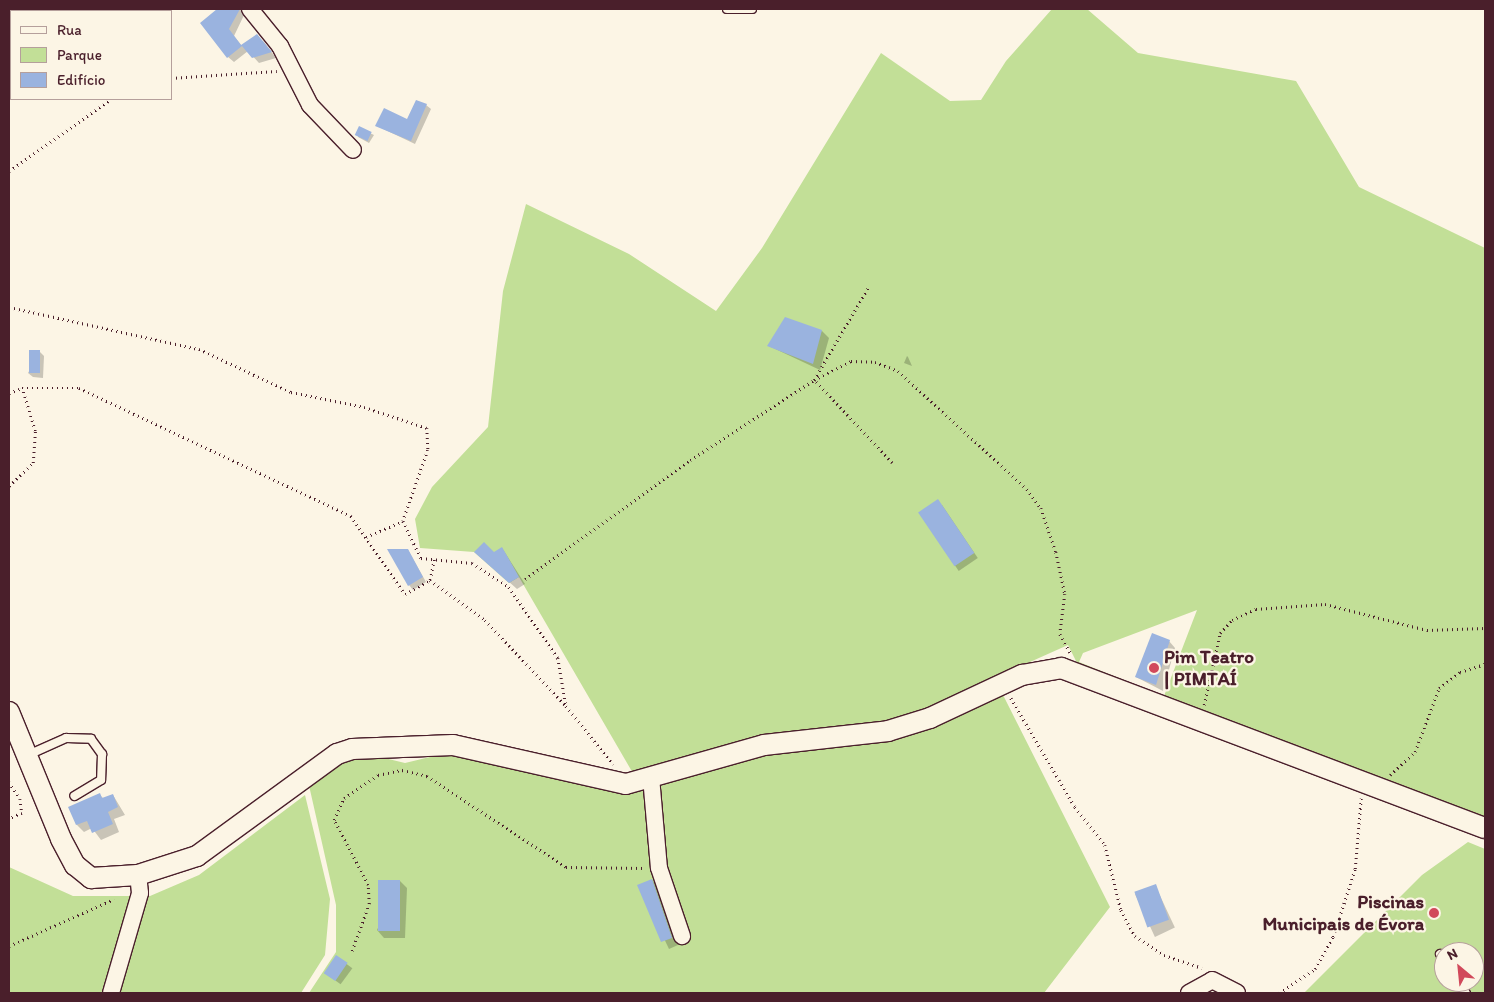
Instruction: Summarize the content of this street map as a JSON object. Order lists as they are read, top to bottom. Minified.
{"places":["Pim Teatro | PIMTAÍ","Piscinas Municipais de Évora"],"legend":["Rua","Parque","Edifício"],"north":"top left"}
